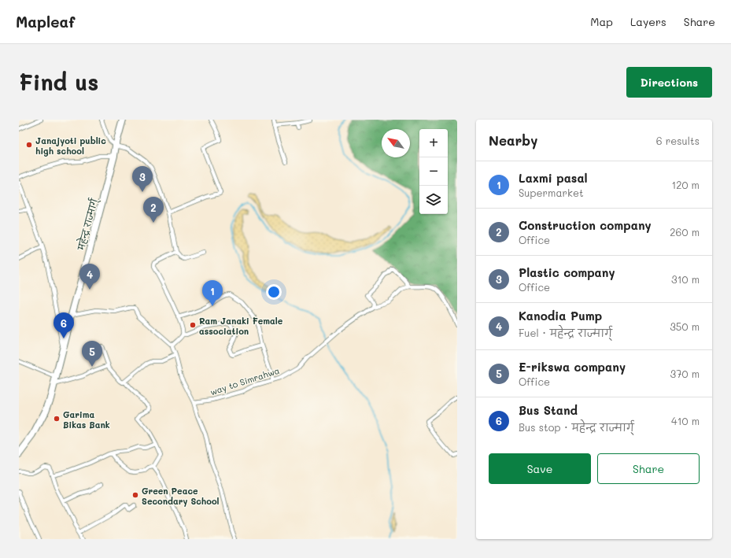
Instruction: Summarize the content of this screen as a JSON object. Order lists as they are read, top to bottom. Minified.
{"streets":{"highway":["महेन्द्र राज्मार्ग्"],"street":["way to Simrahwa"]},"places":["Janajyoti public high school","Ram Janaki Female association","Garima Bikas Bank","Green Peace Secondary School"],"north":"top left","page":{"header":"Mapleaf","nav":["Map","Layers","Share"],"buttons":["Directions",["Save","Share"]],"title":"Find us","heading":["Nearby","6 results"],"map_buttons":["+","−"],"list":[{"mark":"1","name":"Laxmi pasal","note":"Supermarket","value":"120 m"},{"mark":"2","name":"Construction company","note":"Office","value":"260 m"},{"mark":"3","name":"Plastic company","note":"Office","value":"310 m"},{"mark":"4","name":"Kanodia Pump","note":"Fuel · महेन्द्र राज्मार्ग्","value":"350 m"},{"mark":"5","name":"E-rikswa company","note":"Office","value":"370 m"},{"mark":"6","name":"Bus Stand","note":"Bus stop · महेन्द्र राज्मार्ग्","value":"410 m"}],"pins":["3","2","4","1","6","5"]}}
